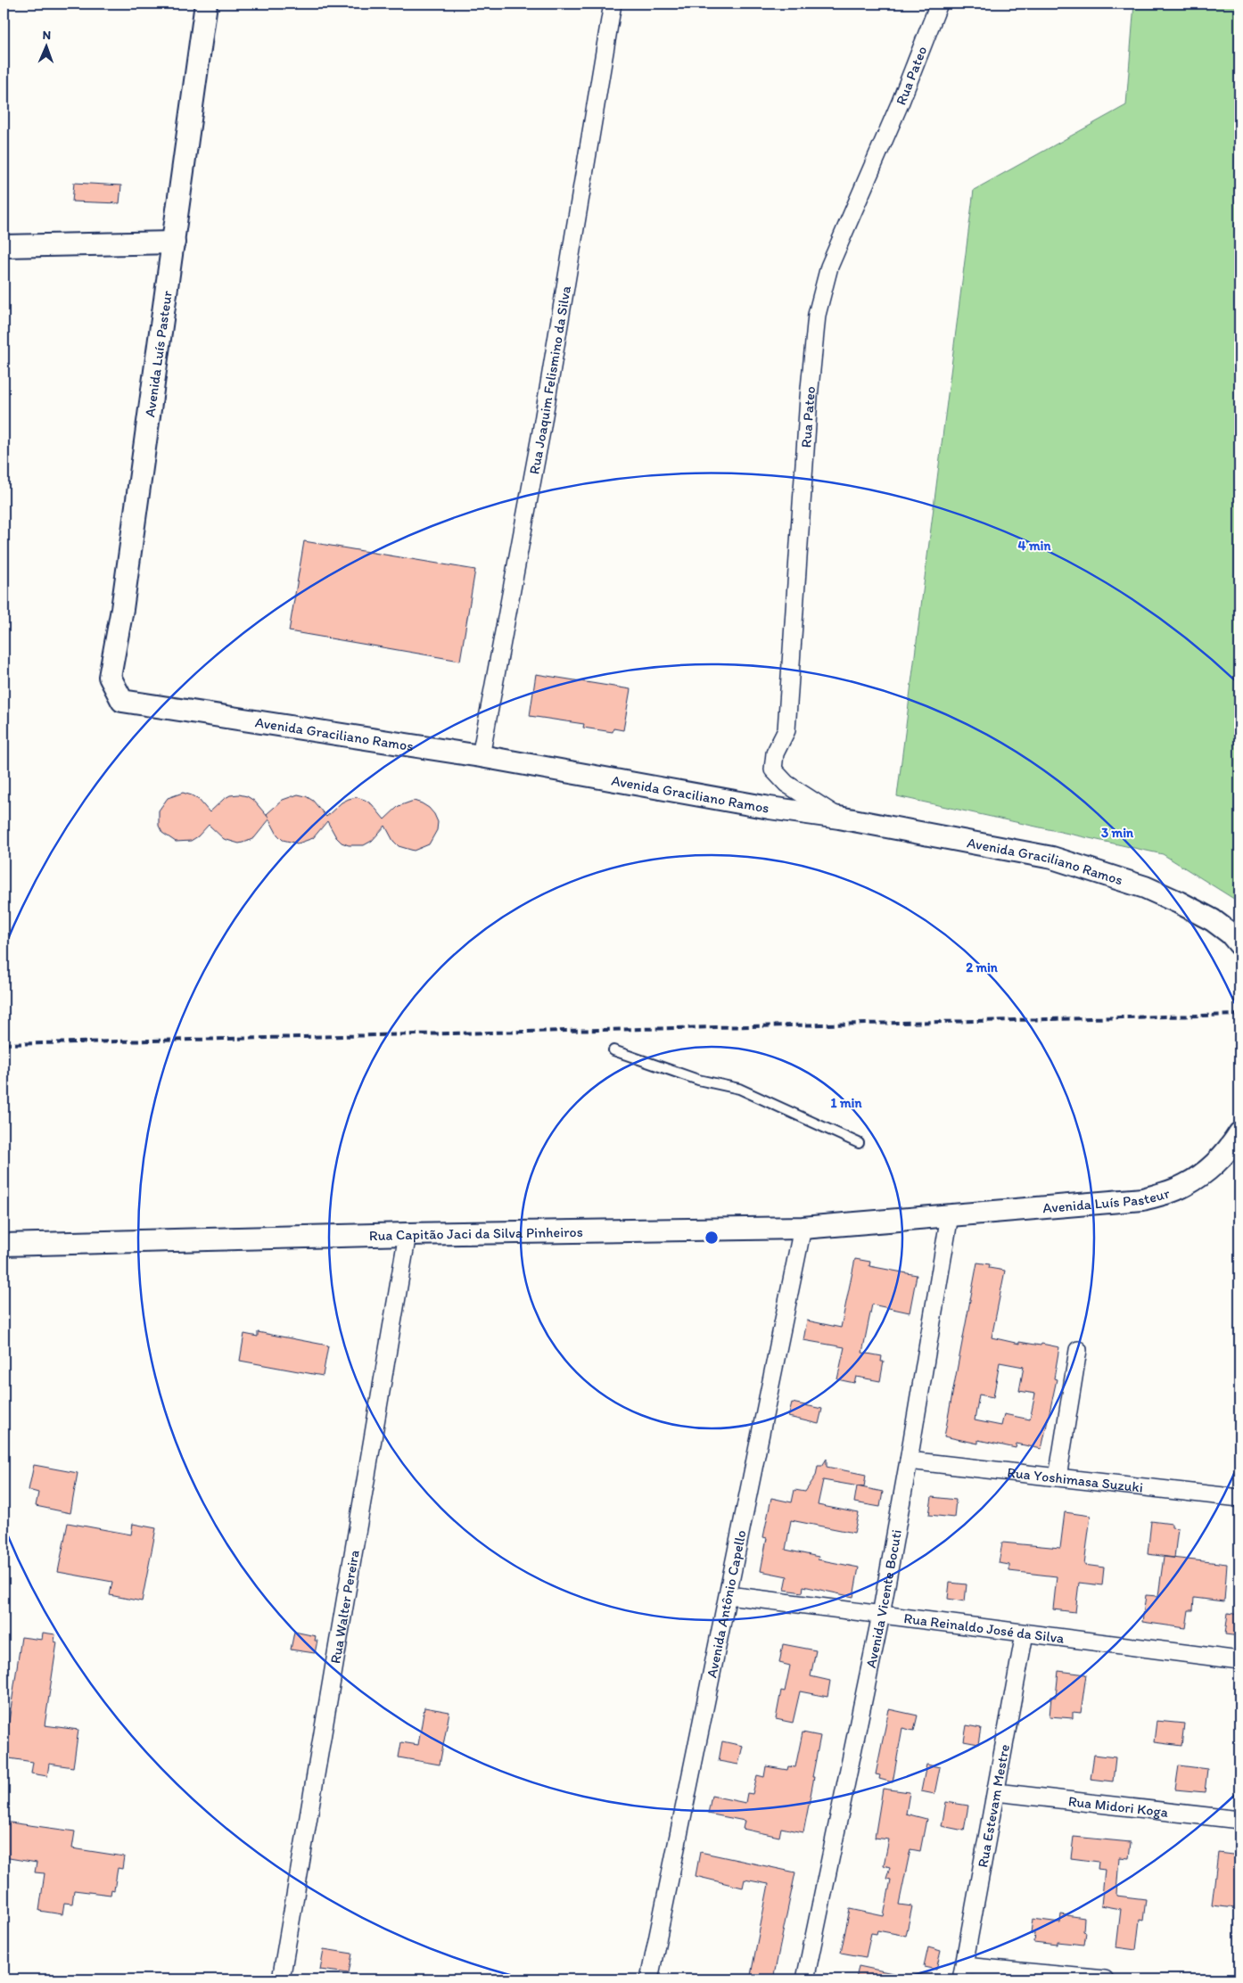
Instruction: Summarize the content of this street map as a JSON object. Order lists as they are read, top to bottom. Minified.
{"streets":{"street":["Rua Pateo","Avenida Luís Pasteur","Rua Joaquim Felismino da Silva","Avenida Graciliano Ramos","Rua Capitão Jaci da Silva Pinheiros","Rua Yoshimasa Suzuki","Avenida Vicente Bocuti","Avenida Antônio Capello","Rua Walter Pereira","Rua Reinaldo José da Silva","Rua Midori Koga","Rua Estevam Mestre"]},"crossings":[["Rua Pateo","Avenida Graciliano Ramos"],["Avenida Luís Pasteur","Avenida Graciliano Ramos"],["Avenida Luís Pasteur","Rua Capitão Jaci da Silva Pinheiros"],["Avenida Luís Pasteur","Avenida Vicente Bocuti"],["Rua Joaquim Felismino da Silva","Avenida Graciliano Ramos"],["Rua Capitão Jaci da Silva Pinheiros","Avenida Vicente Bocuti"],["Rua Capitão Jaci da Silva Pinheiros","Avenida Antônio Capello"],["Rua Capitão Jaci da Silva Pinheiros","Rua Walter Pereira"],["Rua Yoshimasa Suzuki","Avenida Vicente Bocuti"],["Avenida Vicente Bocuti","Rua Reinaldo José da Silva"],["Avenida Antônio Capello","Rua Reinaldo José da Silva"],["Rua Reinaldo José da Silva","Rua Estevam Mestre"],["Rua Midori Koga","Rua Estevam Mestre"]],"north":"top","rings":["4 min","3 min","2 min","1 min"]}
